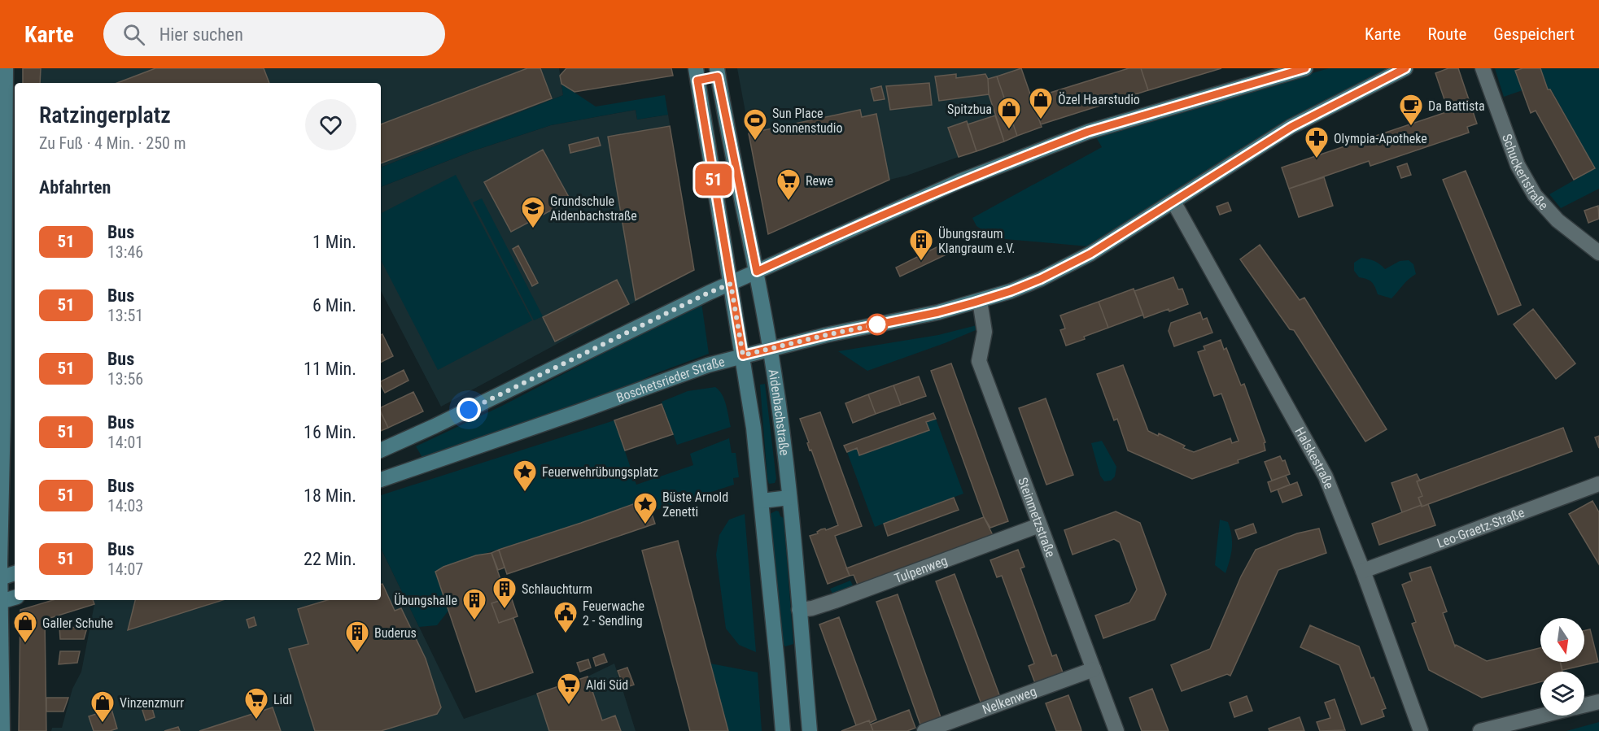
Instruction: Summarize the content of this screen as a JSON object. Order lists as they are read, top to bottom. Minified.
{"streets":{"main road":["Boschetsrieder Straße","Aidenbachstraße"],"street":["Schuckertstraße","Halskestraße","Steinmetzstraße","Leo-Graetz-Straße","Tulpenweg","Nelkenweg"]},"crossings":[["Boschetsrieder Straße","Aidenbachstraße"],["Boschetsrieder Straße","Halskestraße"],["Boschetsrieder Straße","Steinmetzstraße"],["Aidenbachstraße","Tulpenweg"],["Halskestraße","Leo-Graetz-Straße"],["Steinmetzstraße","Tulpenweg"],["Steinmetzstraße","Nelkenweg"]],"places":{"shop":["Özel Haarstudio","Spitzbua","Galler Schuhe","Vinzenzmurr"],"cafe":["Da Battista"],"sports":["Sun Place Sonnenstudio"],"pharmacy":["Olympia-Apotheke"],"supermarket":["Rewe","Aldi Süd","Lidl"],"school or university":["Grundschule Aidenbachstraße"],"building":["Übungsraum Klangraum e.V.","Schlauchturm","Übungshalle","Buderus"],"place":["Feuerwehrübungsplatz","Büste Arnold Zenetti"],"public building":["Feuerwache 2 - Sendling"]},"lines":["bus line 51"],"north":"bottom","page":{"header":"Karte","search":"Hier suchen","nav":["Karte","Route","Gespeichert"],"on_map":"51","heading":[["Ratzingerplatz","Zu Fuß · 4 Min. · 250 m"],"Abfahrten"],"list":[{"mark":"51","name":"Bus","note":"13:46","value":"1 Min."},{"mark":"51","name":"Bus","note":"13:51","value":"6 Min."},{"mark":"51","name":"Bus","note":"13:56","value":"11 Min."},{"mark":"51","name":"Bus","note":"14:01","value":"16 Min."},{"mark":"51","name":"Bus","note":"14:03","value":"18 Min."},{"mark":"51","name":"Bus","note":"14:07","value":"22 Min."}]}}
